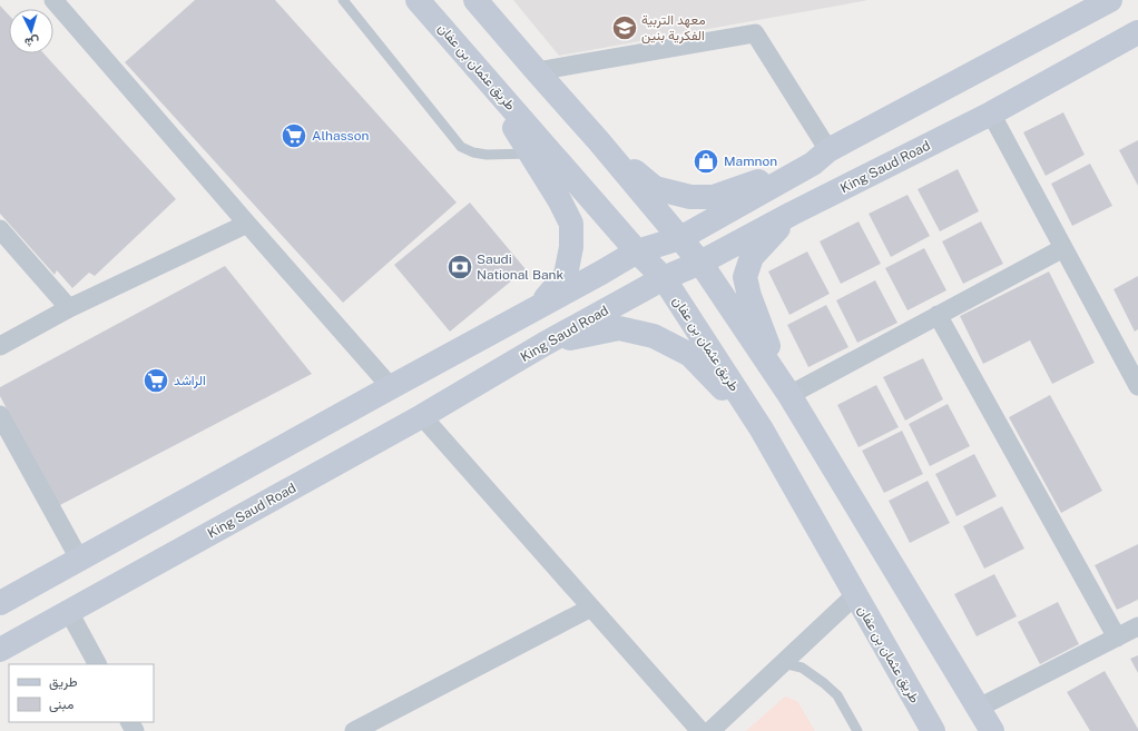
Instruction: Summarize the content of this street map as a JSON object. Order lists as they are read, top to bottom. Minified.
{"streets":{"main road":["طريق عثمان بن عفان","King Saud Road"]},"crossings":[["طريق عثمان بن عفان","King Saud Road"]],"places":{"school or university":["معهد التربية الفكرية بنين"],"supermarket":["Alhasson","الراشد"],"shop":["Mamnon"],"bank":["Saudi National Bank"]},"legend":["طريق","مبنى"],"north":"bottom"}
